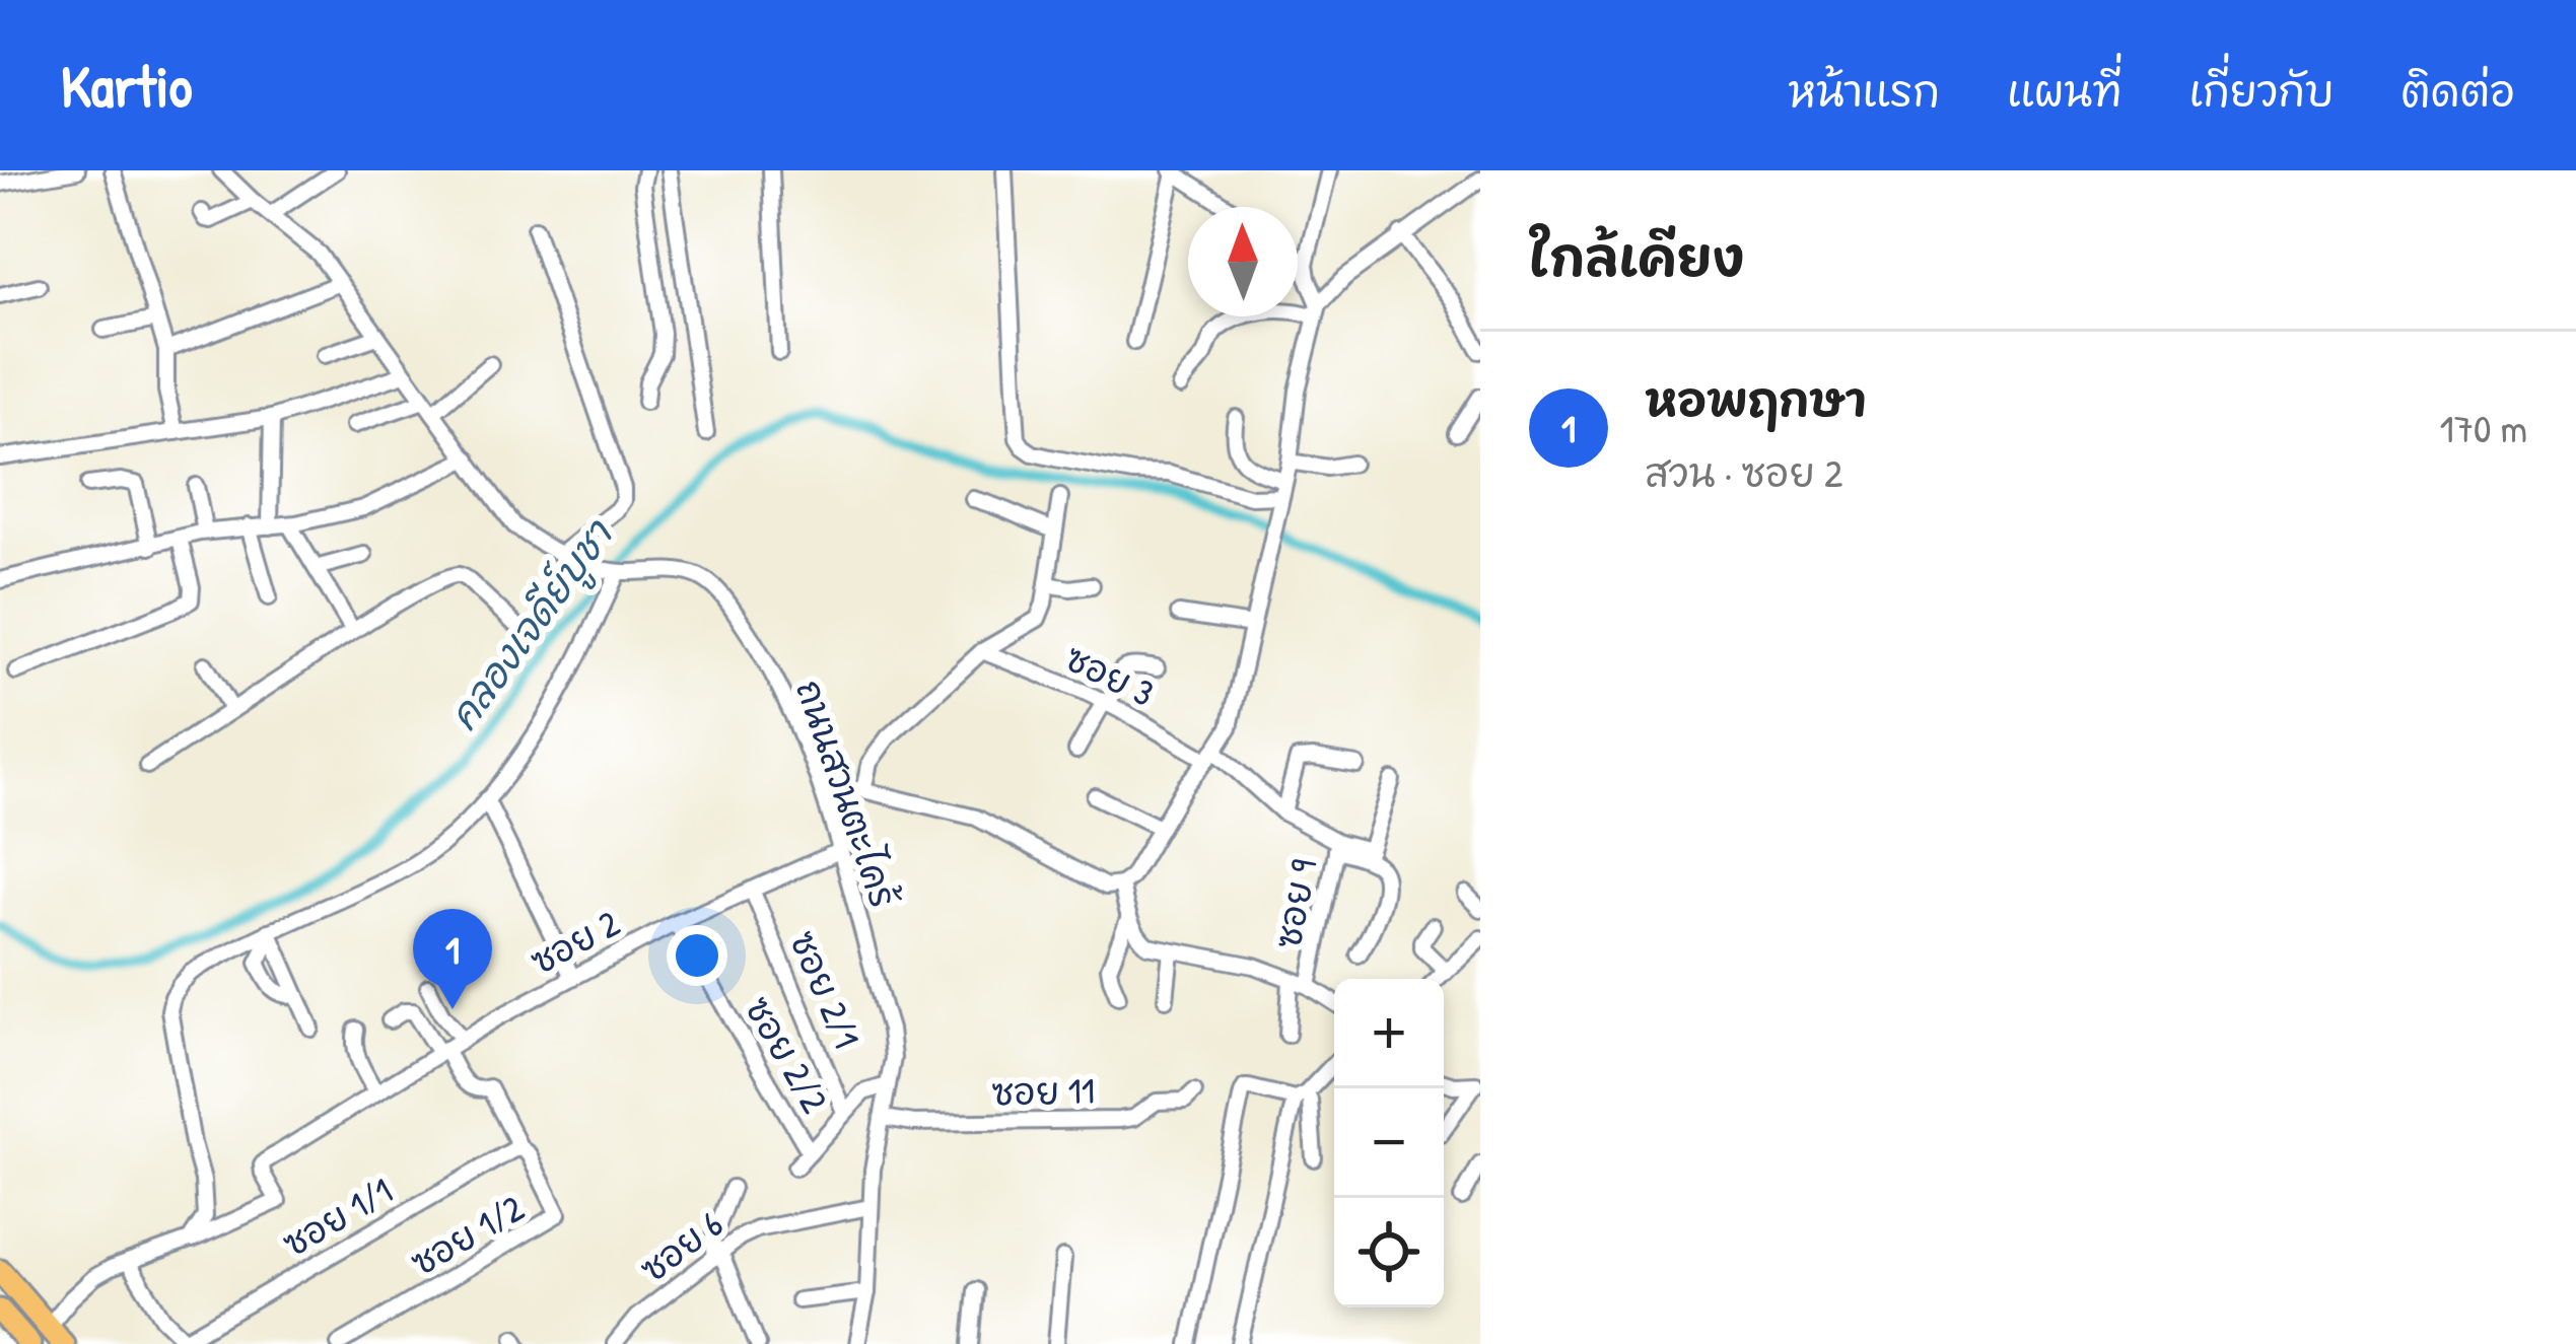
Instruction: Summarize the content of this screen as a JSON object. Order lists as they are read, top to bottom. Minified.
{"streets":{"street":["ซอย 3","ถนนสวนตะไคร้","ซอย 9","ซอย 2","ซอย 2/1","ซอย 2/2","ซอย 11","ซอย 1/1","ซอย 1/2","ซอย 6"]},"crossings":[["ซอย 3","ซอย 9"],["ถนนสวนตะไคร้","ซอย 2"],["ถนนสวนตะไคร้","ซอย 11"],["ถนนสวนตะไคร้","ซอย 6"],["ซอย 2","ซอย 2/1"],["ซอย 2","ซอย 2/2"],["ซอย 1/1","ซอย 1/2"]],"water":["คลองเจดีย์บูชา"],"north":"top","page":{"header":"Kartio","nav":["หน้าแรก","แผนที่","เกี่ยวกับ","ติดต่อ"],"heading":"ใกล้เคียง","list":[{"mark":"1","name":"หอพฤกษา","note":"สวน · ซอย 2","value":"170 m"}],"pins":"1","map_buttons":["+","−"]}}
